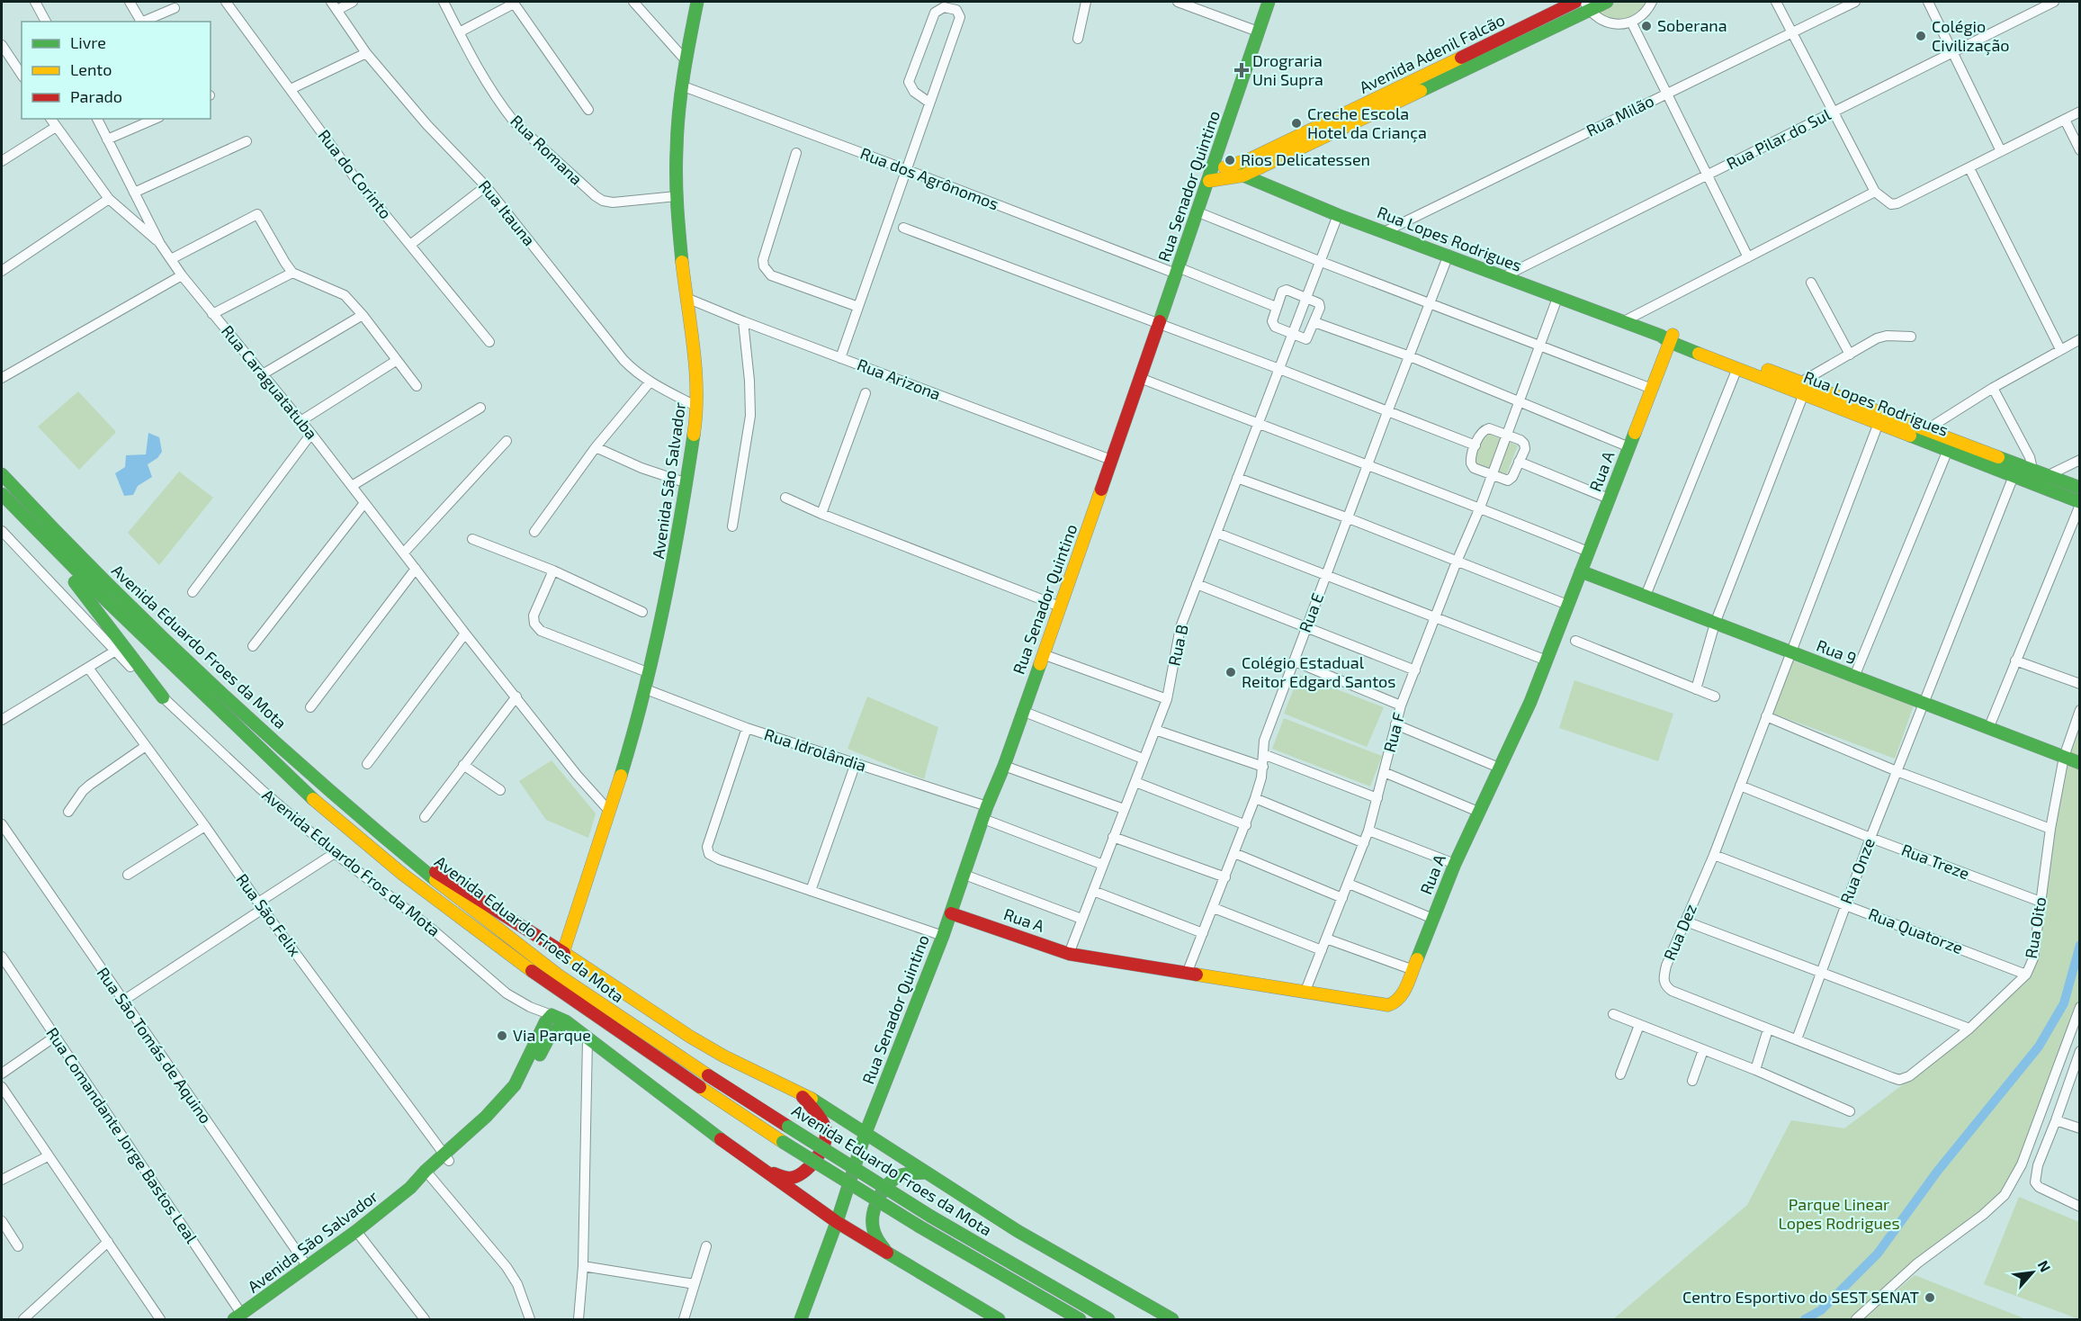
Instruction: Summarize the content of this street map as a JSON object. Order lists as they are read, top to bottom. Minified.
{"streets":{"main road":["Avenida Adenil Falcão","Rua Senador Quintino","Rua Lopes Rodrigues","Rua A","Avenida São Salvador","Avenida Eduardo Froes da Mota","Rua 9"],"street":["Rua Milão","Rua Pilar do Sul","Rua Romana","Rua do Corinto","Rua dos Agrônomos","Rua Itauna","Rua Arizona","Rua Caraguatatuba","Rua E","Rua B","Rua F","Rua Idrolândia","Rua Treze","Avenida Eduardo Fros da Mota","Rua Onze","Rua São Felix","Rua Oito","Rua Quatorze","Rua Dez","Rua São Tomás de Aquino","Rua Comandante Jorge Bastos Leal"]},"crossings":[["Avenida Adenil Falcão","Rua Senador Quintino"],["Avenida Adenil Falcão","Rua Lopes Rodrigues"],["Rua Milão","Rua Lopes Rodrigues"],["Rua Pilar do Sul","Rua Lopes Rodrigues"],["Rua Romana","Avenida São Salvador"],["Rua dos Agrônomos","Rua Senador Quintino"],["Rua dos Agrônomos","Avenida São Salvador"],["Rua Senador Quintino","Rua Arizona"],["Rua Senador Quintino","Rua A"],["Rua Senador Quintino","Rua Idrolândia"],["Rua Itauna","Avenida São Salvador"],["Rua Lopes Rodrigues","Rua A"],["Rua Lopes Rodrigues","Rua E"],["Rua Lopes Rodrigues","Rua Onze"],["Rua Lopes Rodrigues","Rua Dez"],["Rua Arizona","Avenida São Salvador"],["Rua Caraguatatuba","Avenida São Salvador"],["Rua A","Rua E"],["Rua A","Rua B"],["Rua A","Rua 9"],["Rua A","Rua F"],["Avenida São Salvador","Rua Idrolândia"],["Avenida São Salvador","Avenida Eduardo Fros da Mota"],["Avenida São Salvador","Rua São Felix"],["Avenida São Salvador","Rua São Tomás de Aquino"],["Avenida São Salvador","Rua Comandante Jorge Bastos Leal"],["Rua 9","Rua Onze"],["Rua 9","Rua Oito"],["Rua 9","Rua Dez"],["Rua Treze","Rua Onze"],["Rua Treze","Rua Oito"],["Rua Treze","Rua Dez"],["Rua Onze","Rua Quatorze"],["Rua Onze","Rua Dez"],["Rua Oito","Rua Quatorze"],["Rua Oito","Rua Dez"],["Rua Quatorze","Rua Dez"]],"parks":["Parque Linear Lopes Rodrigues"],"places":{"other":["Soberana","Colégio Civilização","Creche Escola Hotel da Criança","Rios Delicatessen","Colégio Estadual Reitor Edgard Santos","Via Parque","Centro Esportivo do SEST SENAT"],"health":["Drograria Uni Supra"]},"legend":["Livre","Lento","Parado"],"north":"top right"}
